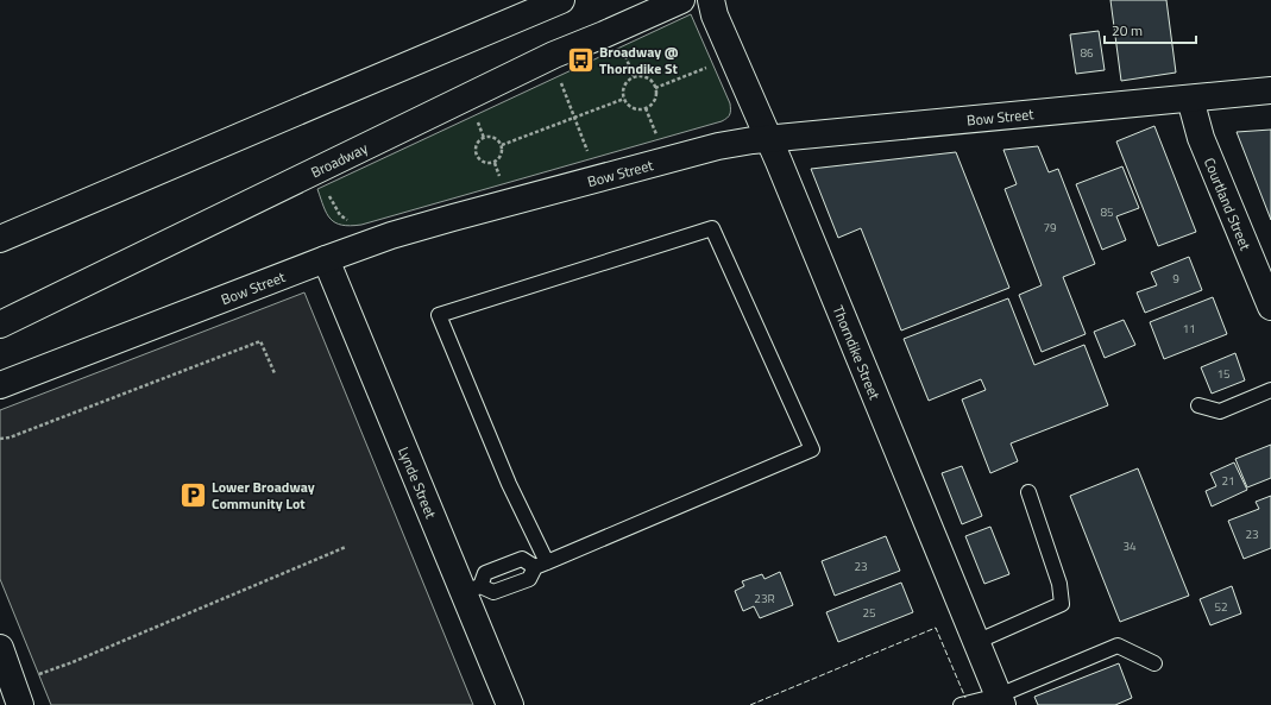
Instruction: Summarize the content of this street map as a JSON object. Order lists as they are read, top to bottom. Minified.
{"streets":{"main road":["Bow Street","Broadway","Courtland Street","Thorndike Street","Lynde Street"]},"crossings":[["Bow Street","Courtland Street"],["Bow Street","Thorndike Street"],["Bow Street","Lynde Street"]],"places":{"bus stop":["Broadway @ Thorndike St"],"parking":["Lower Broadway Community Lot"]},"house_numbers":["86","85","79","9","11","15","21","23","34","23","23R","52","25"],"scale_bar":"20 m"}
